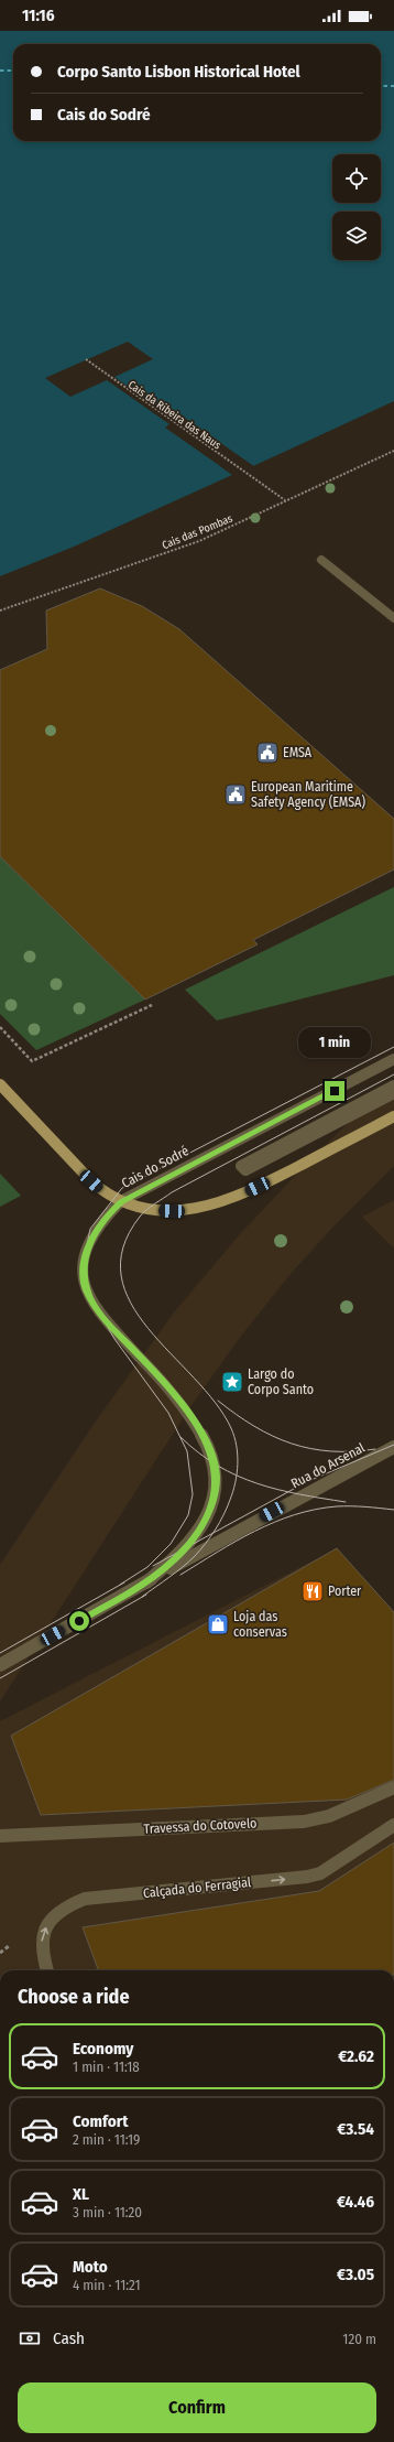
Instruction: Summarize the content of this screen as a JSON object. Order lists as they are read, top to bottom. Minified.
{"streets":{"main road":["Cais do Sodré"],"street":["Rua do Arsenal","Travessa do Cotovelo","Calçada do Ferragial"],"path":["Cais da Ribeira das Naus","Cais das Pombas"]},"crossings":[["Cais da Ribeira das Naus","Cais das Pombas"]],"one_way":["Calçada do Ferragial"],"places":{"public building":["EMSA","European Maritime Safety Agency (EMSA)"],"place":["Largo do Corpo Santo"],"restaurant":["Porter"],"shop":["Loja das conservas"]},"page":{"status":"11:16","banner":["Corpo Santo Lisbon Historical Hotel","Cais do Sodré"],"bubble":"1 min","heading":"Choose a ride","list":[{"name":"Economy","note":"1 min · 11:18","value":"€2.62"},{"name":"Comfort","note":"2 min · 11:19","value":"€3.54"},{"name":"XL","note":"3 min · 11:20","value":"€4.46"},{"name":"Moto","note":"4 min · 11:21","value":"€3.05"}],"pay":["Cash","120 m"],"buttons":"Confirm"}}
